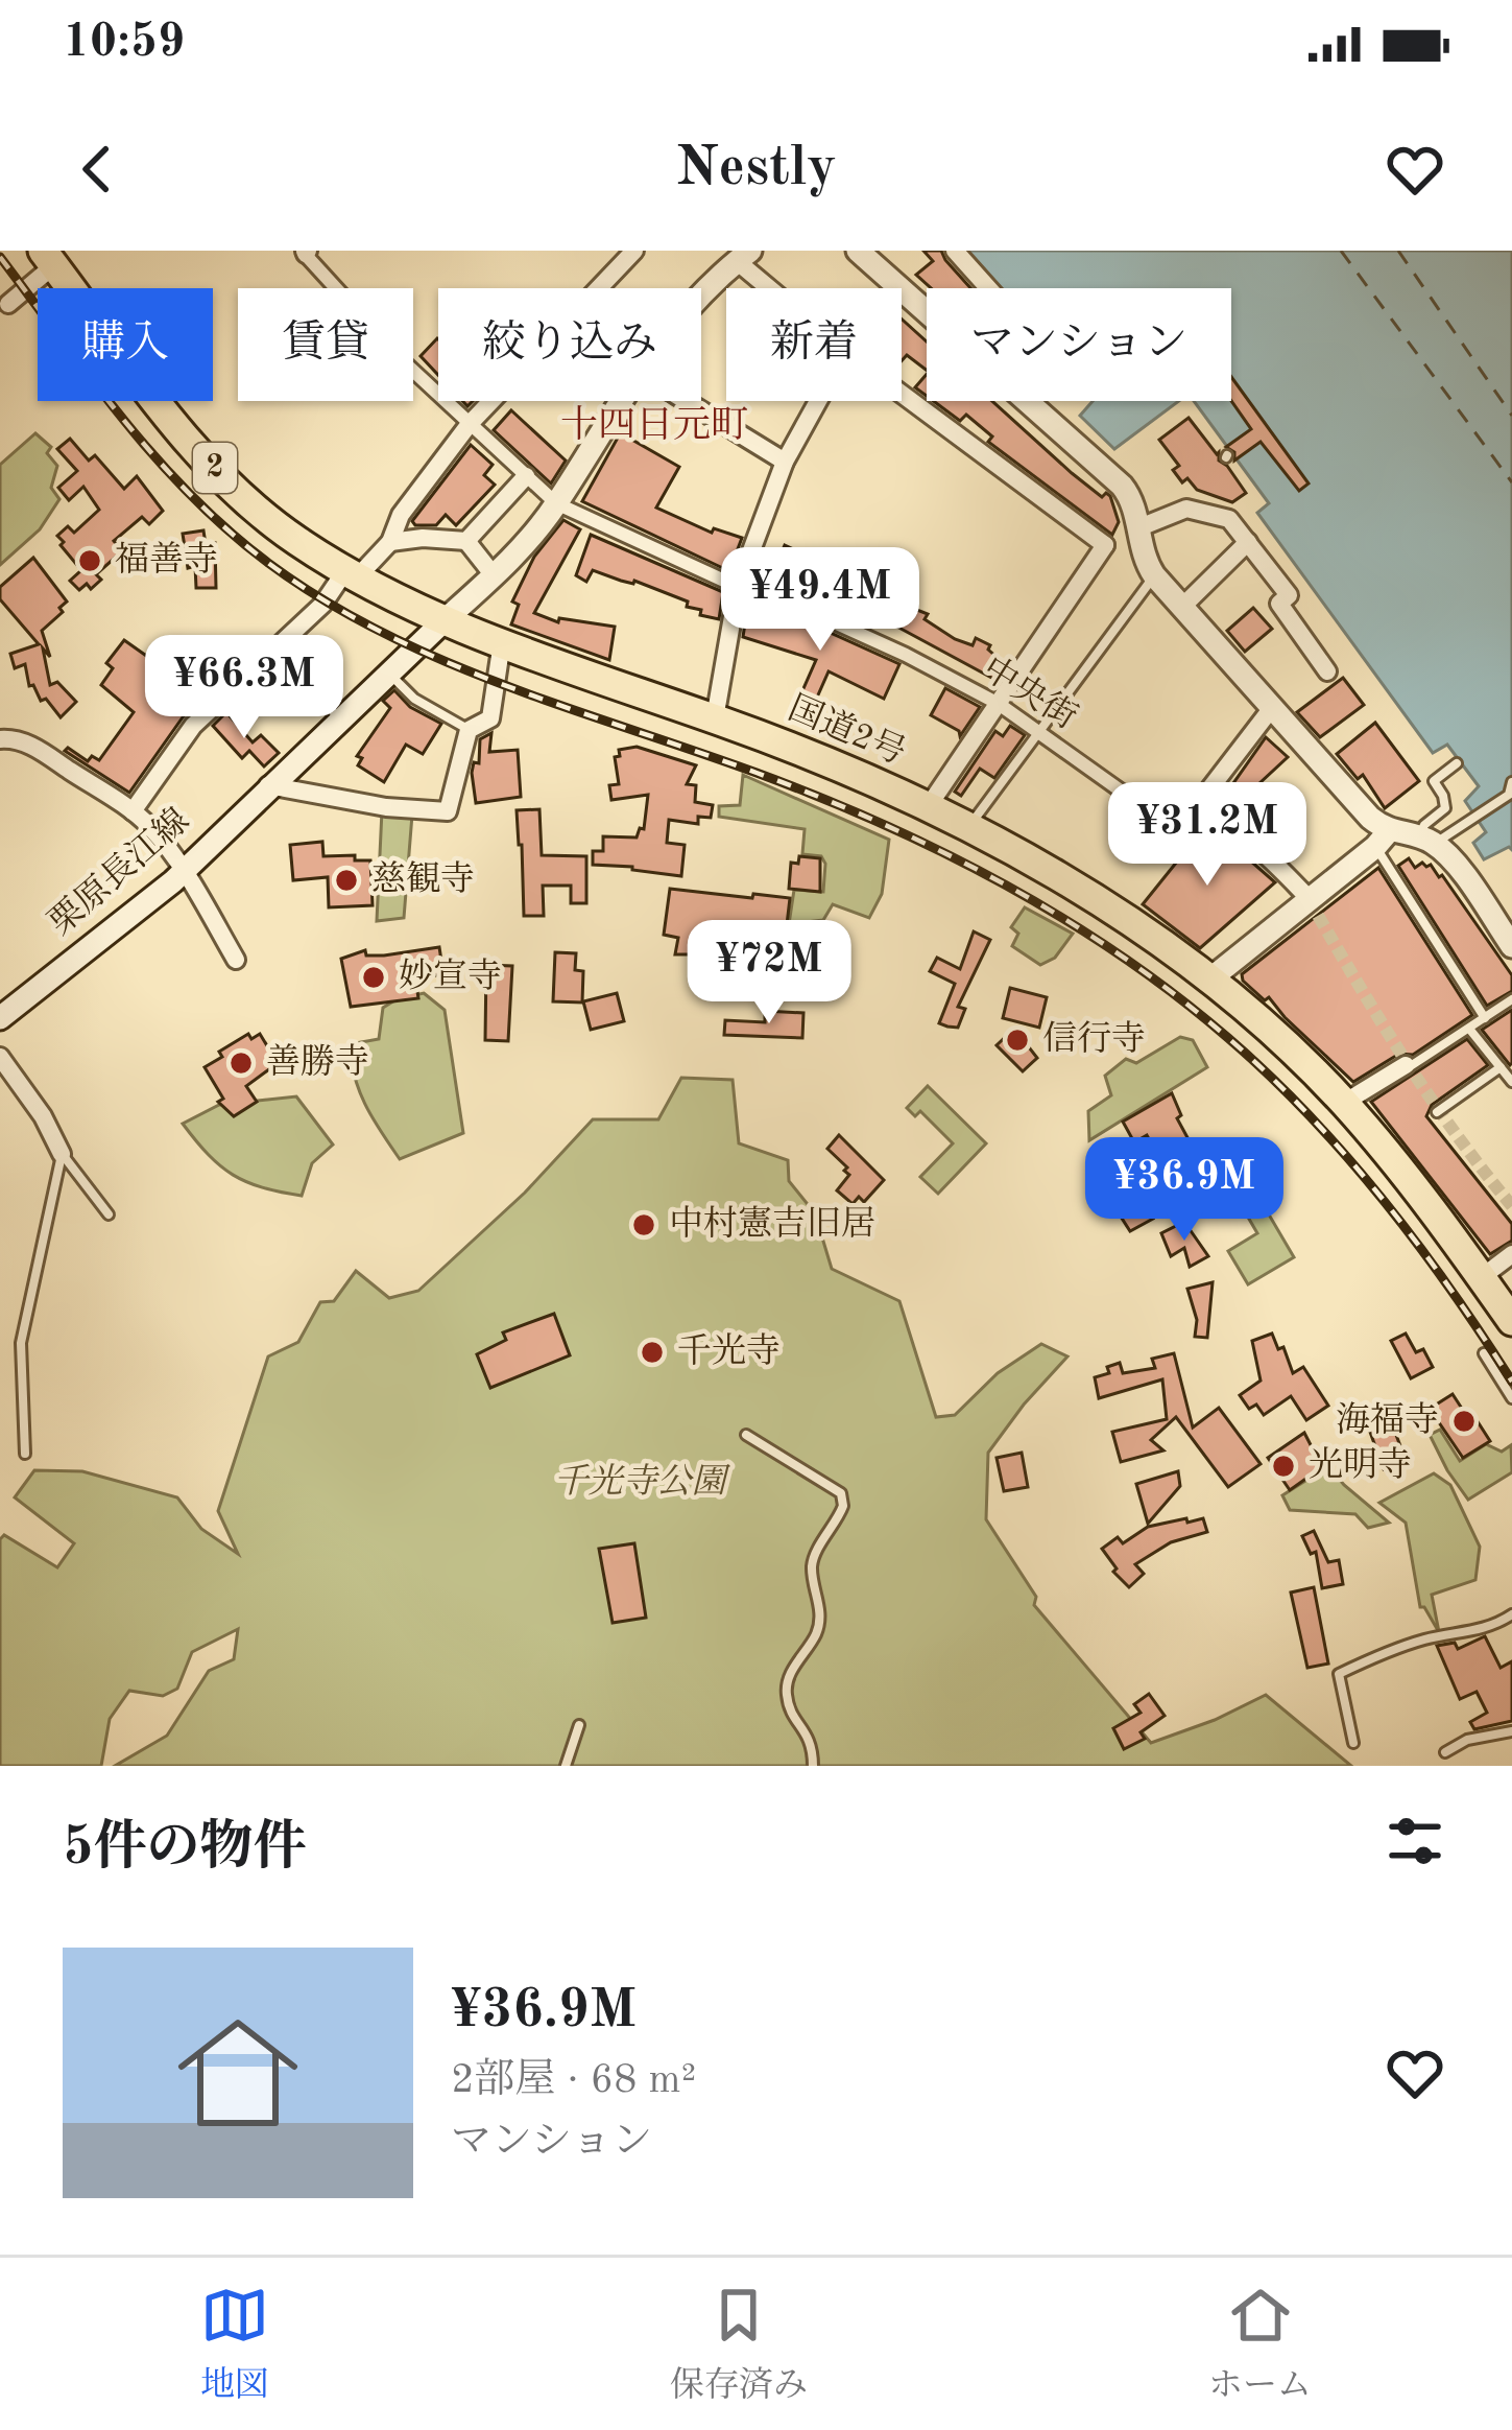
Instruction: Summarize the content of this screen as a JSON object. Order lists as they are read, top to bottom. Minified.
{"streets":{"highway":["2","国道2号"],"street":["中央街","栗原長江線"]},"crossings":[["中央街","栗原長江線"],["国道2号","栗原長江線"]],"districts":["十四日元町"],"parks":["千光寺公園"],"places":["福善寺","慈観寺","妙宣寺","信行寺","善勝寺","中村憲吉旧居","千光寺","海福寺","光明寺"],"page":{"status":"10:59","header":"Nestly","chip":["購入","賃貸","絞り込み","新着","マンション"],"price":["¥49.4M","¥66.3M","¥31.2M","¥72M","¥36.9M"],"heading":"5件の物件","list":[{"name":"¥36.9M","note":"2部屋 · 68 m² · マンション"}],"tabs":["地図","保存済み","ホーム"]}}
